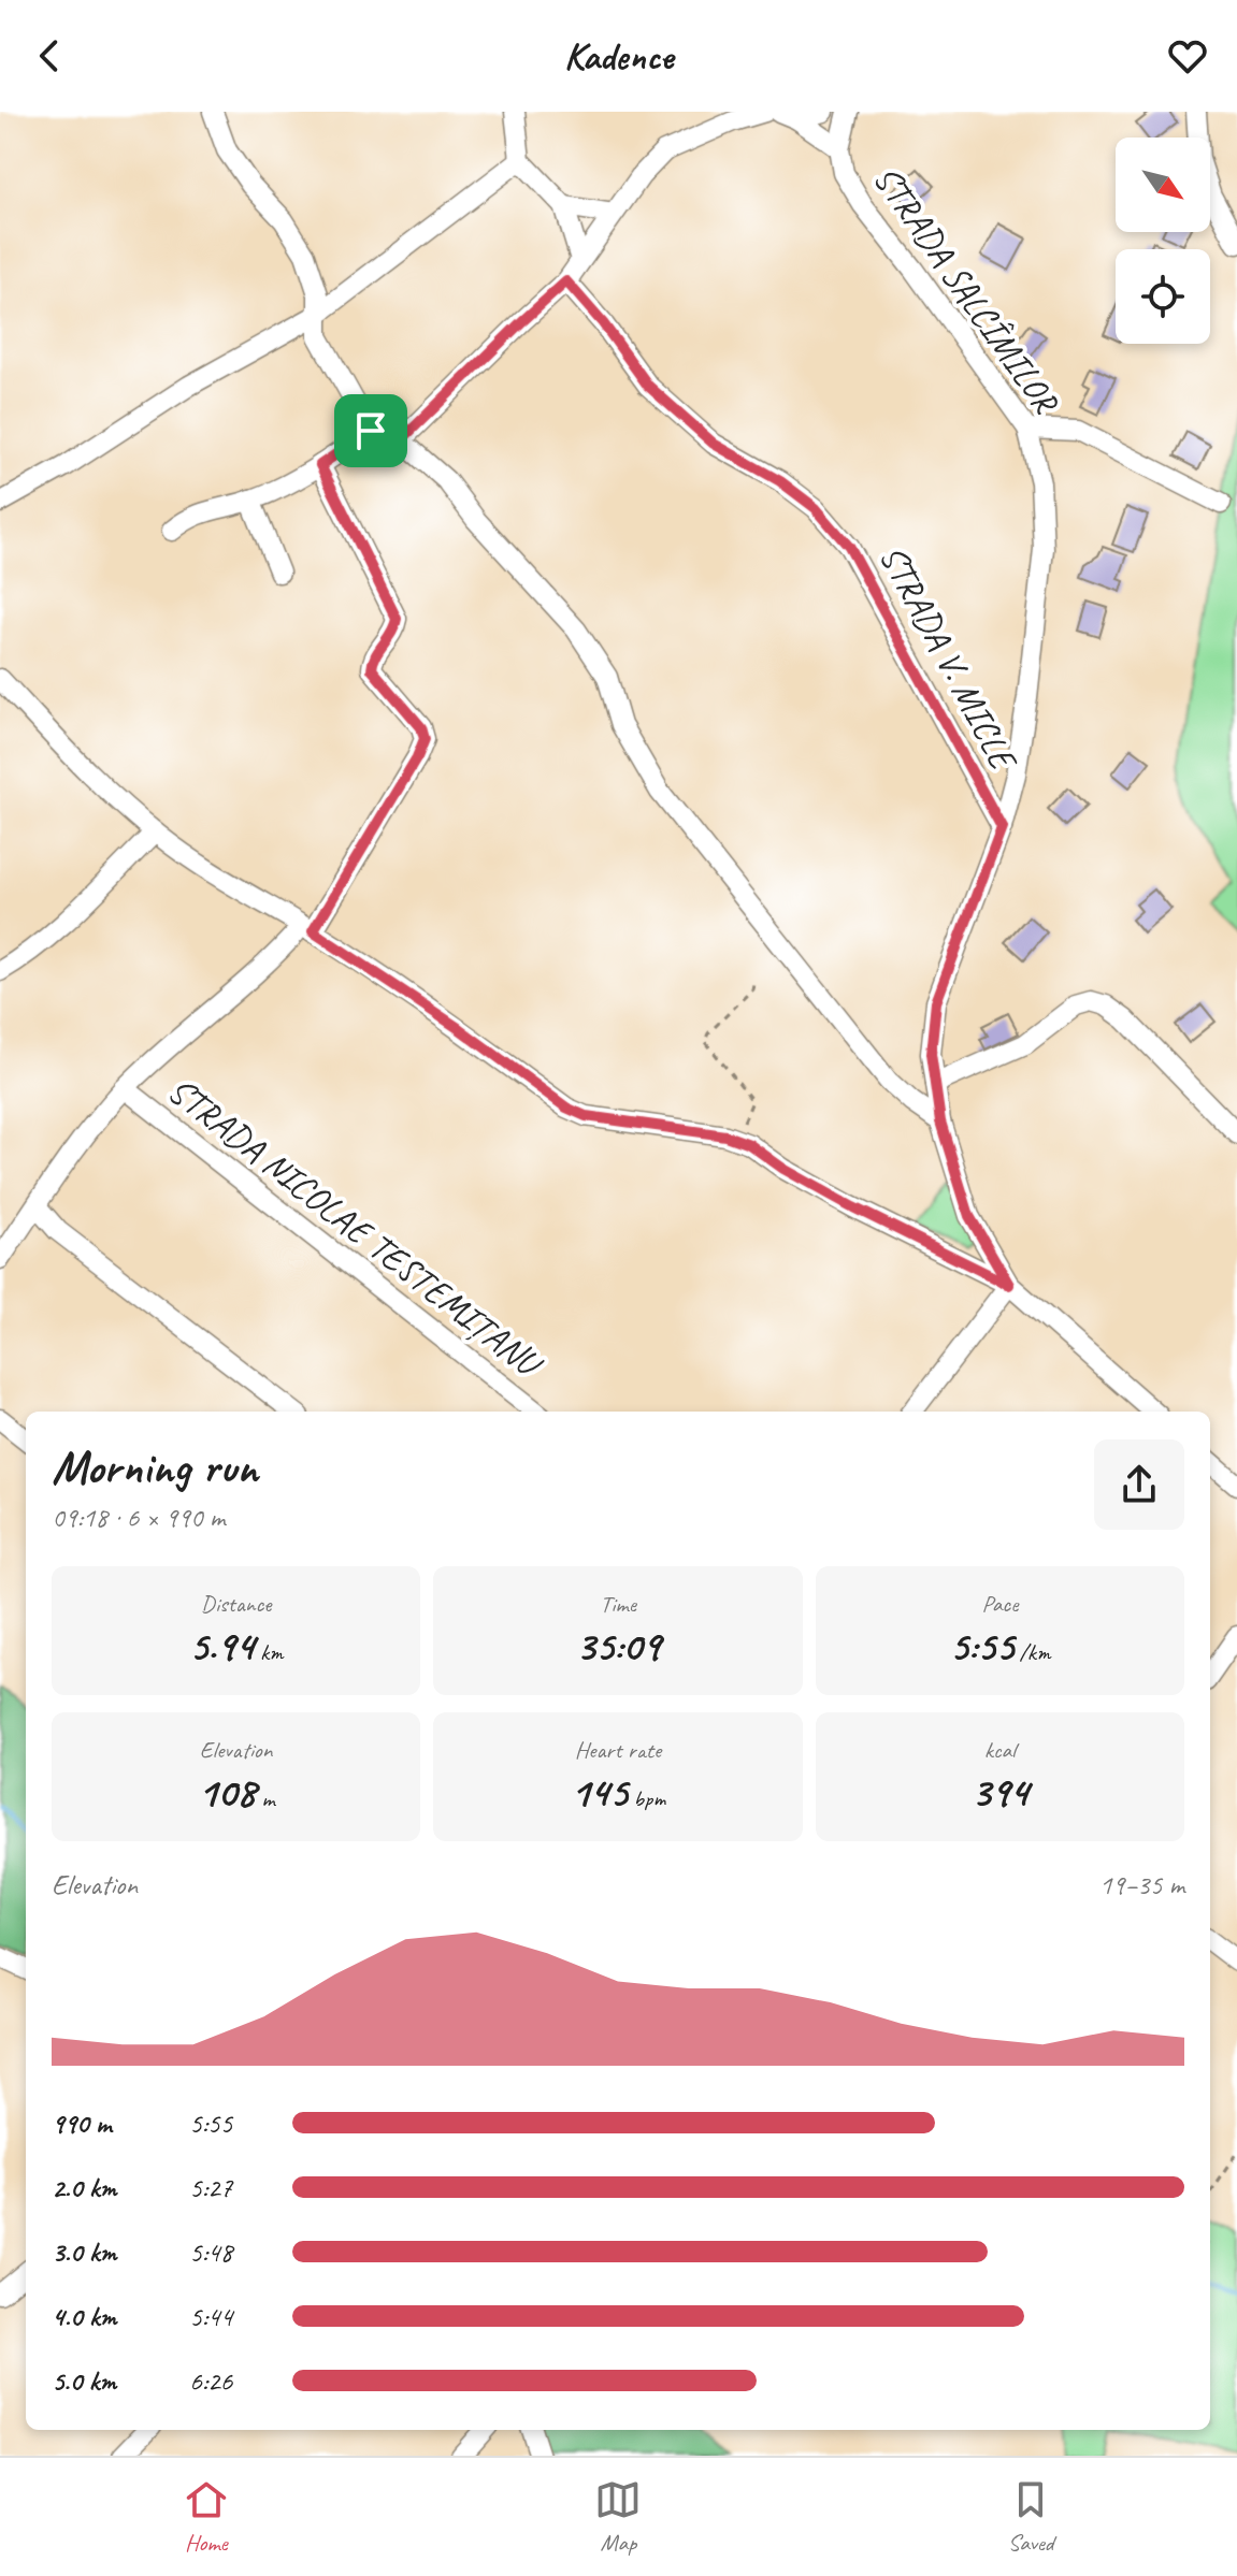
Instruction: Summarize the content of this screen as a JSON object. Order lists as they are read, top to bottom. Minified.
{"streets":{"street":["STRADA SALCÎMILOR","STRADA V. MICLE","STRADA NICOLAE TESTEMIȚANU"]},"crossings":[["STRADA SALCÎMILOR","STRADA V. MICLE"]],"north":"bottom right","page":{"header":"Kadence","heading":["Morning run","09:18 · 6 × 990 m"],"stats":[["Distance","5.94 km"],["Time","35:09"],["Pace","5:55 /km"],["Elevation","108 m"],["Heart rate","145 bpm"],["kcal","394"]],"chart":["Elevation","19–35 m"],"list":[{"name":"990 m","note":"5:55"},{"name":"2.0 km","note":"5:27"},{"name":"3.0 km","note":"5:48"},{"name":"4.0 km","note":"5:44"},{"name":"5.0 km","note":"6:26"}],"tabs":["Home","Map","Saved"]}}
